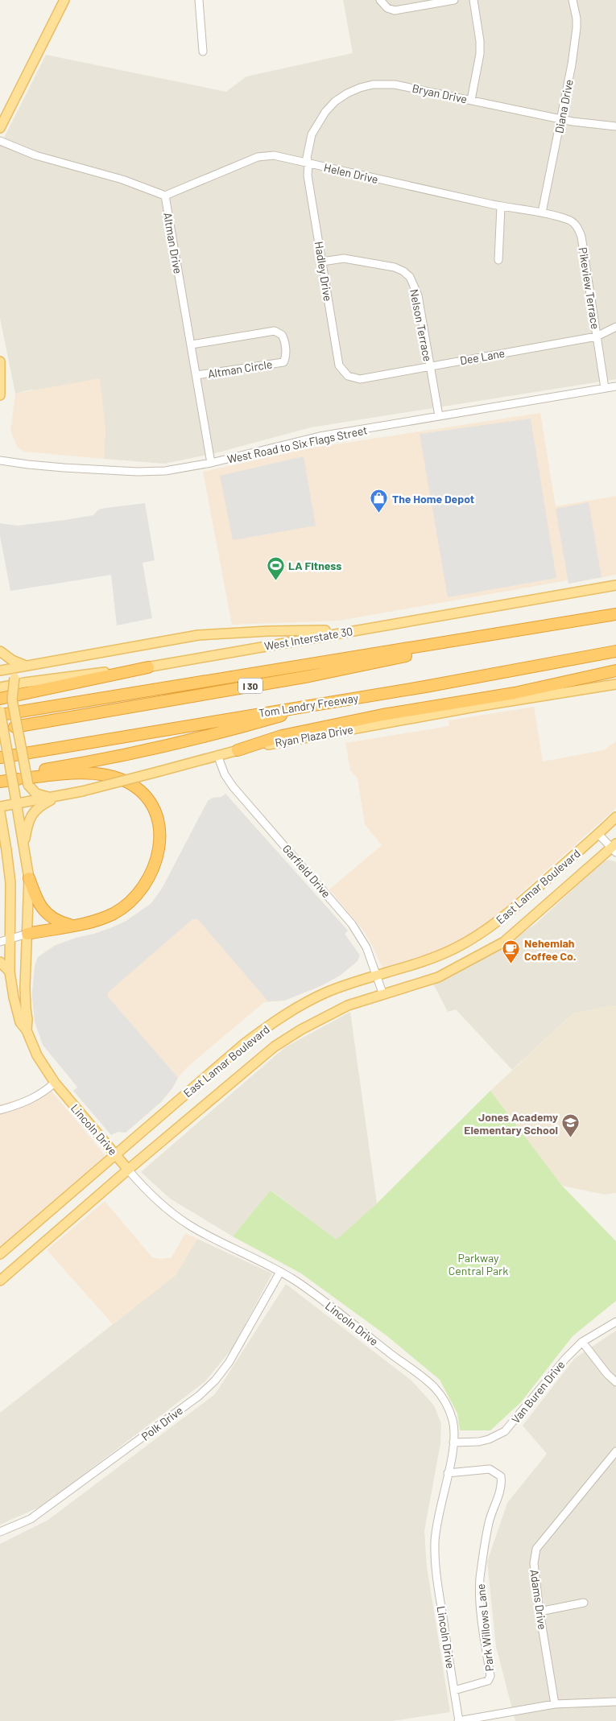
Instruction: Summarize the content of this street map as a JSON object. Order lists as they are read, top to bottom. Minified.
{"streets":{"highway":["I 30","Tom Landry Freeway"],"main road":["West Interstate 30","Ryan Plaza Drive","East Lamar Boulevard","Lincoln Drive"],"street":["Bryan Drive","Diana Drive","Helen Drive","Altman Drive","Hadley Drive","Pikeview Terrace","Nelson Terrace","Dee Lane","Altman Circle","West Road to Six Flags Street","Garfield Drive","Van Buren Drive","Polk Drive","Adams Drive","Park Willows Lane"]},"crossings":[["Bryan Drive","Diana Drive"],["Bryan Drive","Helen Drive"],["Bryan Drive","Hadley Drive"],["Diana Drive","Helen Drive"],["Diana Drive","Pikeview Terrace"],["Helen Drive","Altman Drive"],["Helen Drive","Hadley Drive"],["Helen Drive","Pikeview Terrace"],["Altman Drive","Altman Circle"],["Altman Drive","West Road to Six Flags Street"],["Hadley Drive","Nelson Terrace"],["Hadley Drive","Dee Lane"],["Pikeview Terrace","Dee Lane"],["Pikeview Terrace","West Road to Six Flags Street"],["Nelson Terrace","Dee Lane"],["Nelson Terrace","West Road to Six Flags Street"],["Ryan Plaza Drive","Garfield Drive"],["Ryan Plaza Drive","Lincoln Drive"],["Garfield Drive","East Lamar Boulevard"],["East Lamar Boulevard","Lincoln Drive"],["Lincoln Drive","Van Buren Drive"],["Lincoln Drive","Polk Drive"],["Lincoln Drive","Park Willows Lane"]],"parks":["Parkway Central Park"],"places":{"shop":["The Home Depot"],"sports":["LA Fitness"],"cafe":["Nehemiah Coffee Co."],"school or university":["Jones Academy Elementary School"]}}
